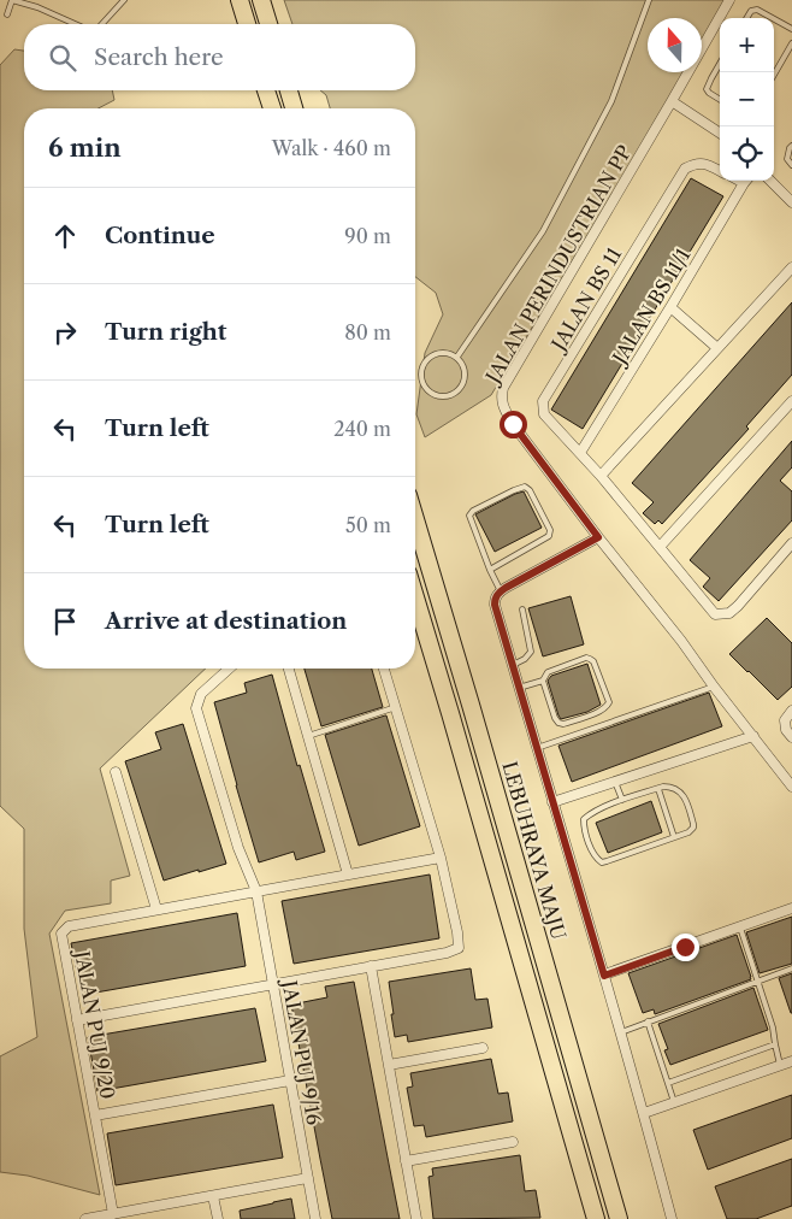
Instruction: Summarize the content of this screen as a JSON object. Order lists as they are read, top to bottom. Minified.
{"streets":{"highway":["LEBUHRAYA MAJU"],"street":["JALAN PERINDUSTRIAN PP","JALAN BS 11","JALAN BS 11/1","JALAN PUJ 9/20","JALAN PUJ 9/16"]},"crossings":[["JALAN BS 11","JALAN BS 11/1"],["JALAN PUJ 9/20","JALAN PUJ 9/16"]],"north":"top","page":{"map_buttons":["+","−"],"search":"Search here","heading":["6 min","Walk · 460 m"],"list":[["Continue","90 m"],["Turn right","80 m"],["Turn left","240 m"],["Turn left","50 m"],"Arrive at destination"]}}
